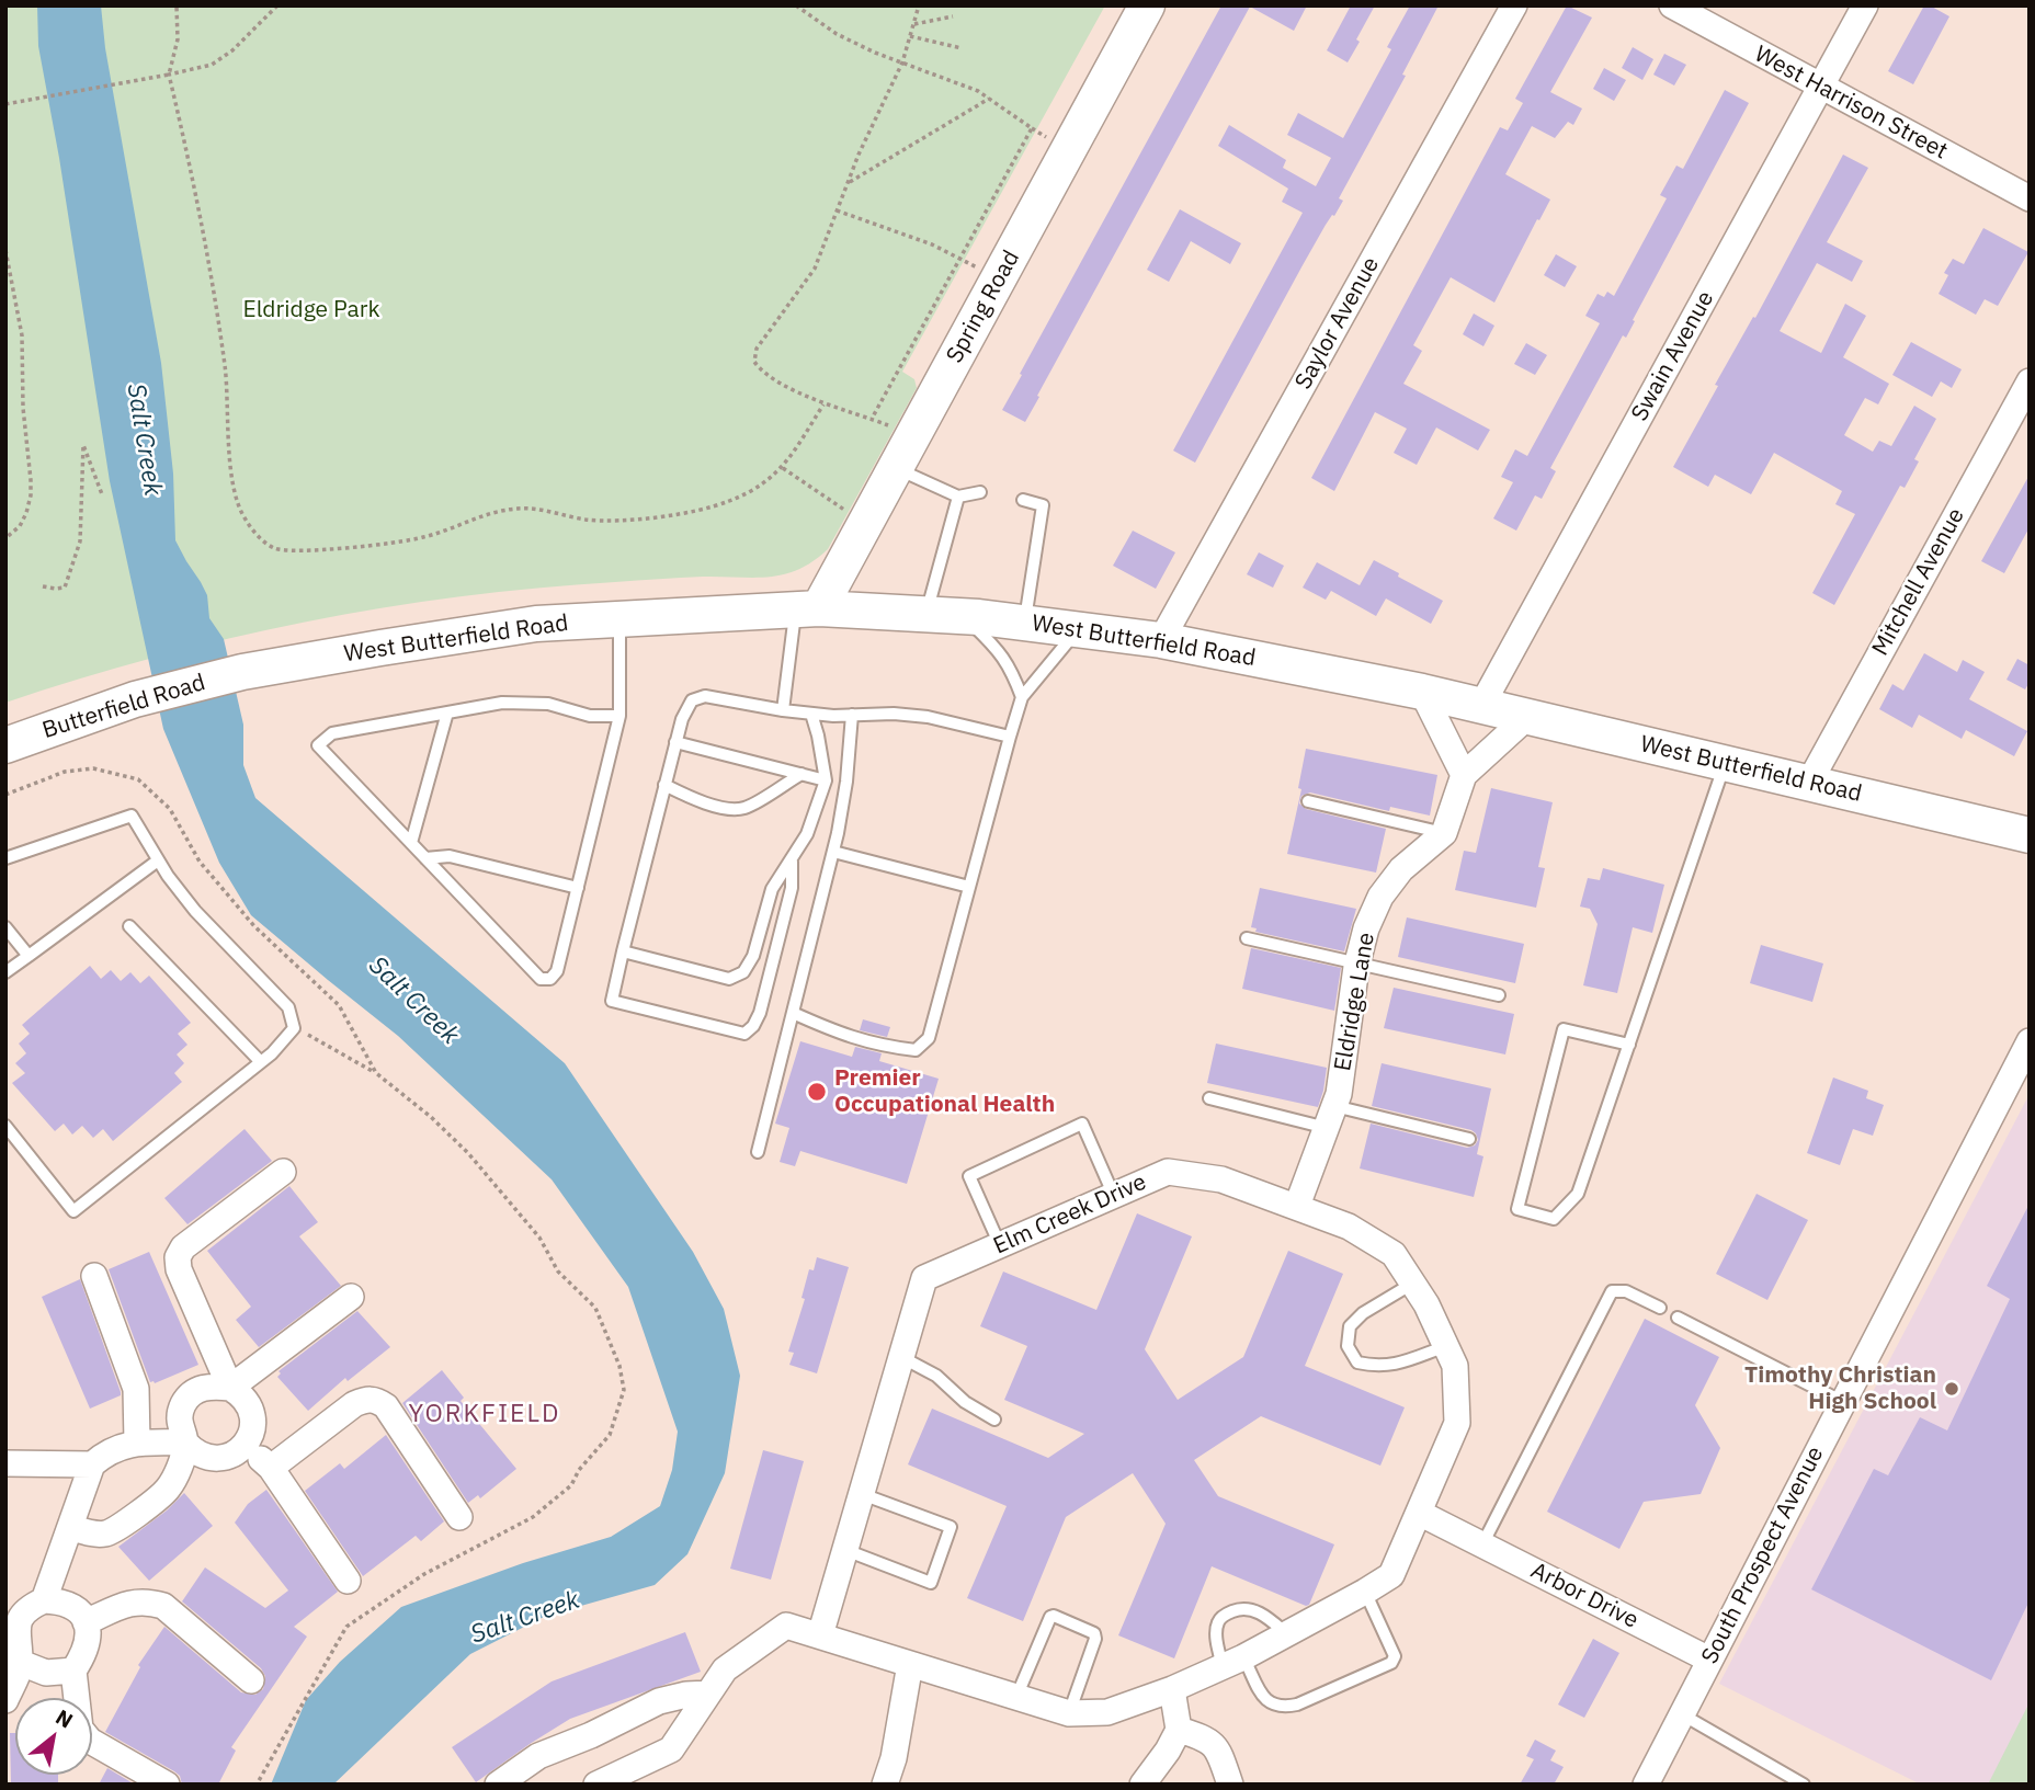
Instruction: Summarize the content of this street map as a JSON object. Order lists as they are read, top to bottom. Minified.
{"streets":{"main road":["Spring Road","West Butterfield Road","Butterfield Road"],"street":["West Harrison Street","Saylor Avenue","Swain Avenue","Mitchell Avenue","Eldridge Lane","Elm Creek Drive","South Prospect Avenue","Arbor Drive"]},"crossings":[["West Harrison Street","Swain Avenue"],["Spring Road","West Butterfield Road"],["Saylor Avenue","West Butterfield Road"],["Swain Avenue","West Butterfield Road"],["Mitchell Avenue","West Butterfield Road"],["West Butterfield Road","Butterfield Road"],["Eldridge Lane","Elm Creek Drive"],["Elm Creek Drive","Arbor Drive"],["South Prospect Avenue","Arbor Drive"]],"districts":["YORKFIELD"],"water":["Salt Creek"],"parks":["Eldridge Park"],"places":["Premier Occupational Health","Timothy Christian High School"],"north":"top right"}
